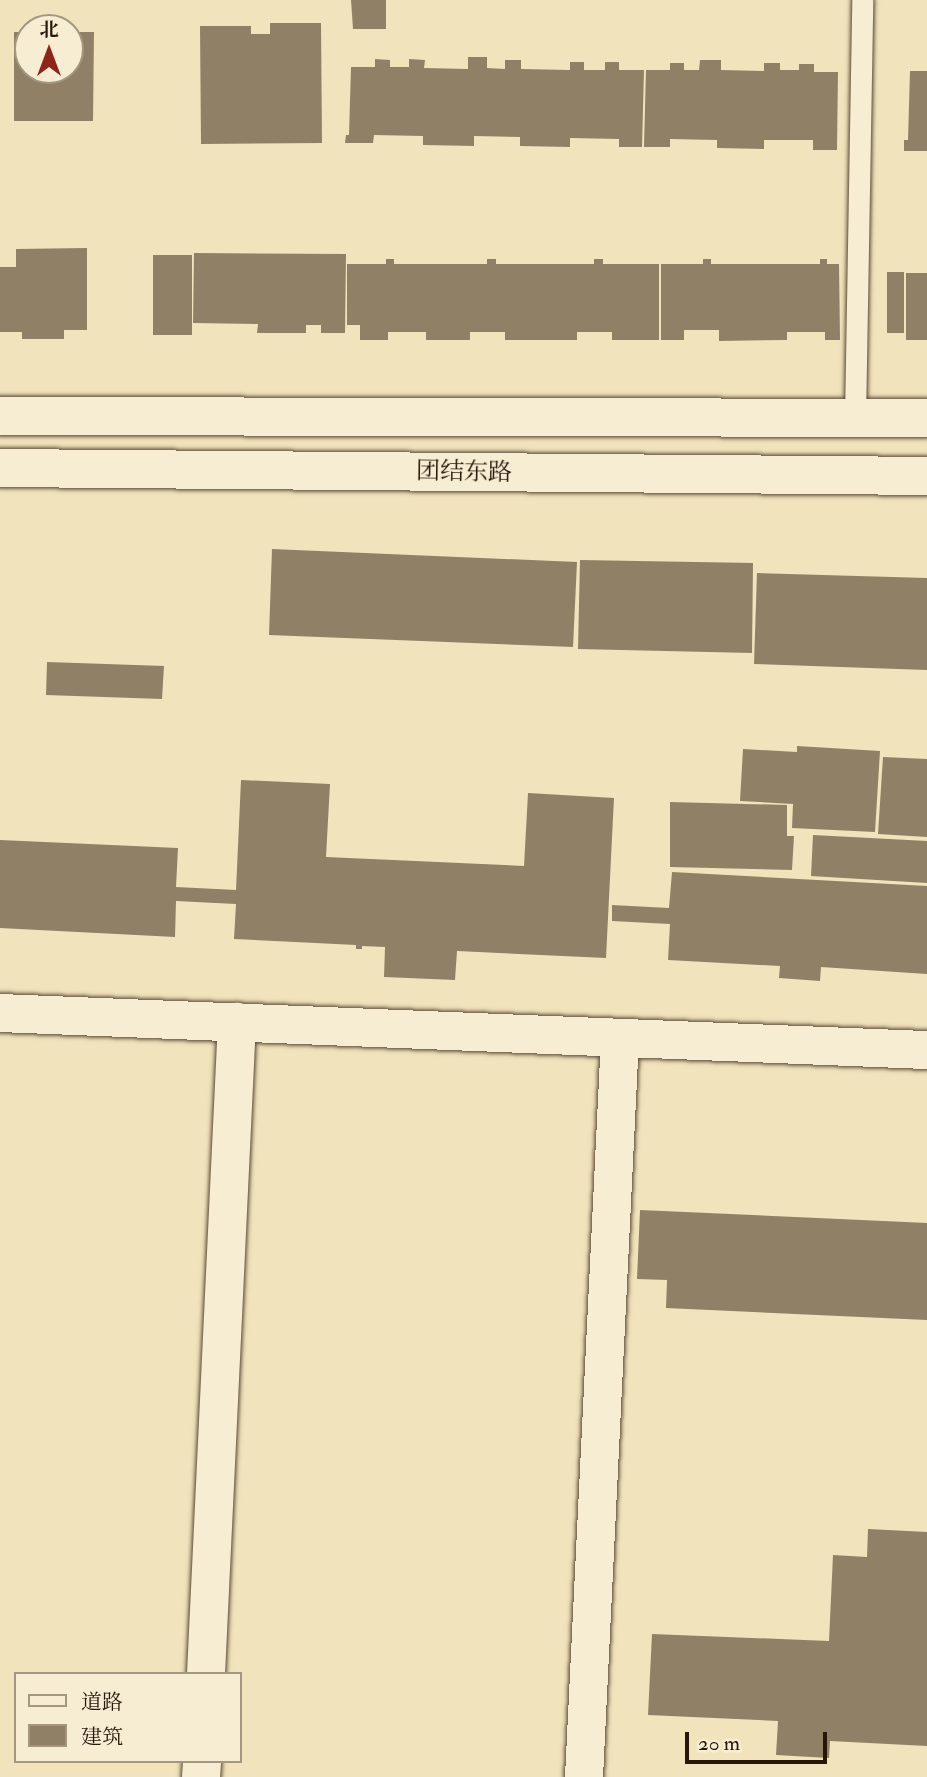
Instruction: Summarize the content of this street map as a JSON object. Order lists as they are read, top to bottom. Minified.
{"streets":{"street":["团结东路"]},"legend":["道路","建筑"],"scale_bar":"20 m","north":"top"}
